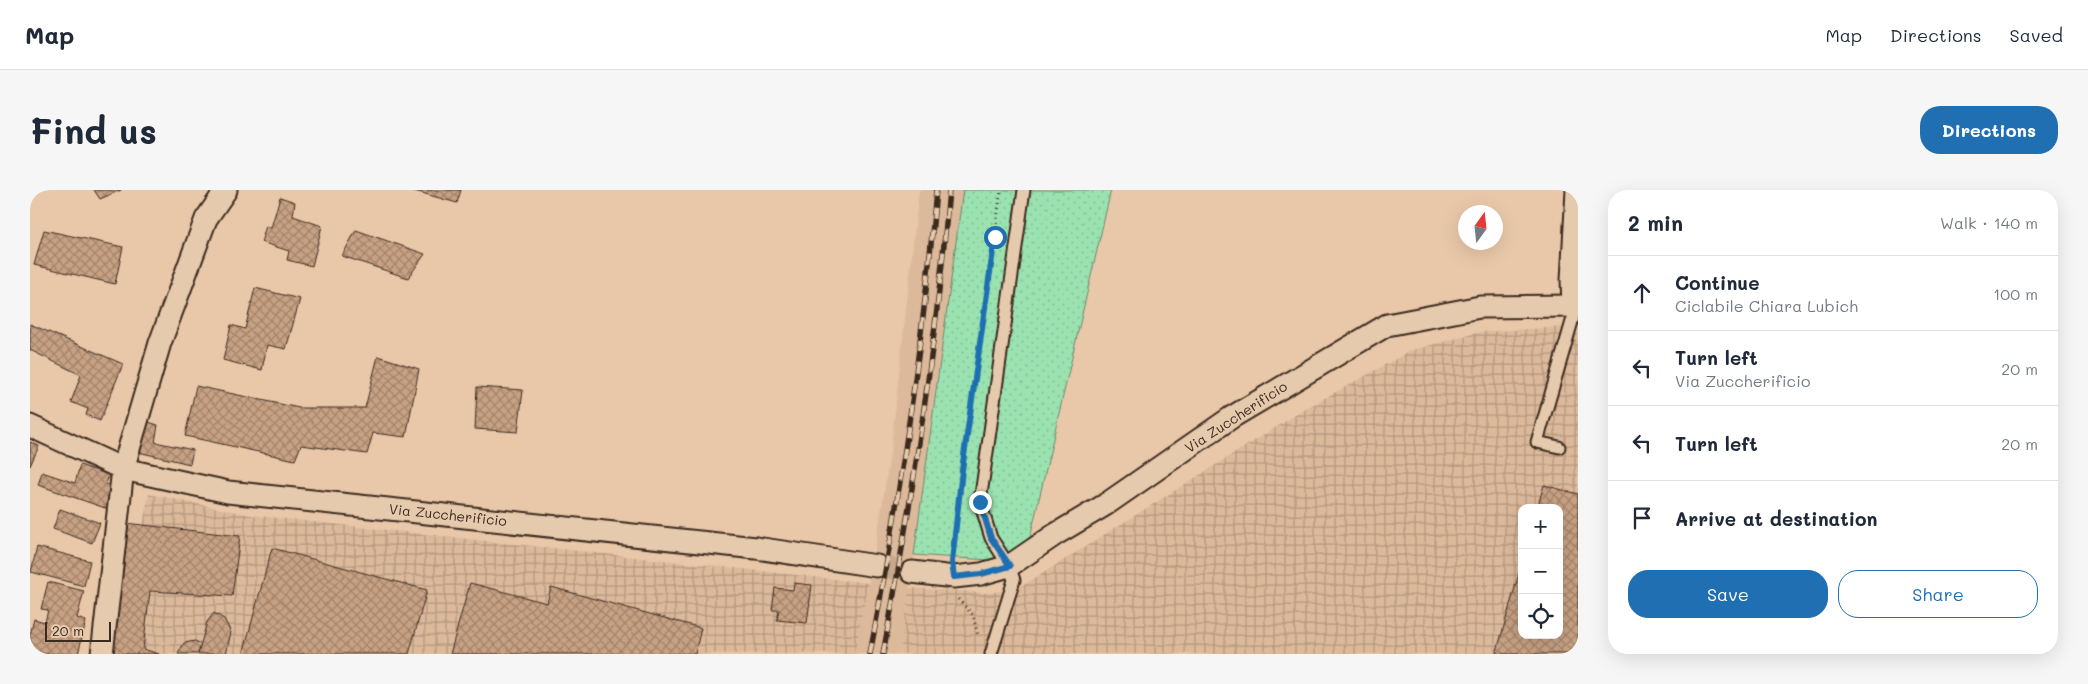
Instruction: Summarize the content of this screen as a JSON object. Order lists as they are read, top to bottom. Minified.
{"streets":{"street":["Via Zuccherificio"]},"scale_bar":"20 m","north":"top","page":{"header":"Map","nav":["Map","Directions","Saved"],"buttons":["Directions",["Save","Share"]],"title":"Find us","heading":["2 min","Walk · 140 m"],"list":[["Continue","Ciclabile Chiara Lubich","100 m"],["Turn left","Via Zuccherificio","20 m"],["Turn left","20 m"],"Arrive at destination"],"map_buttons":["+","−"],"scale":"20 m"}}
